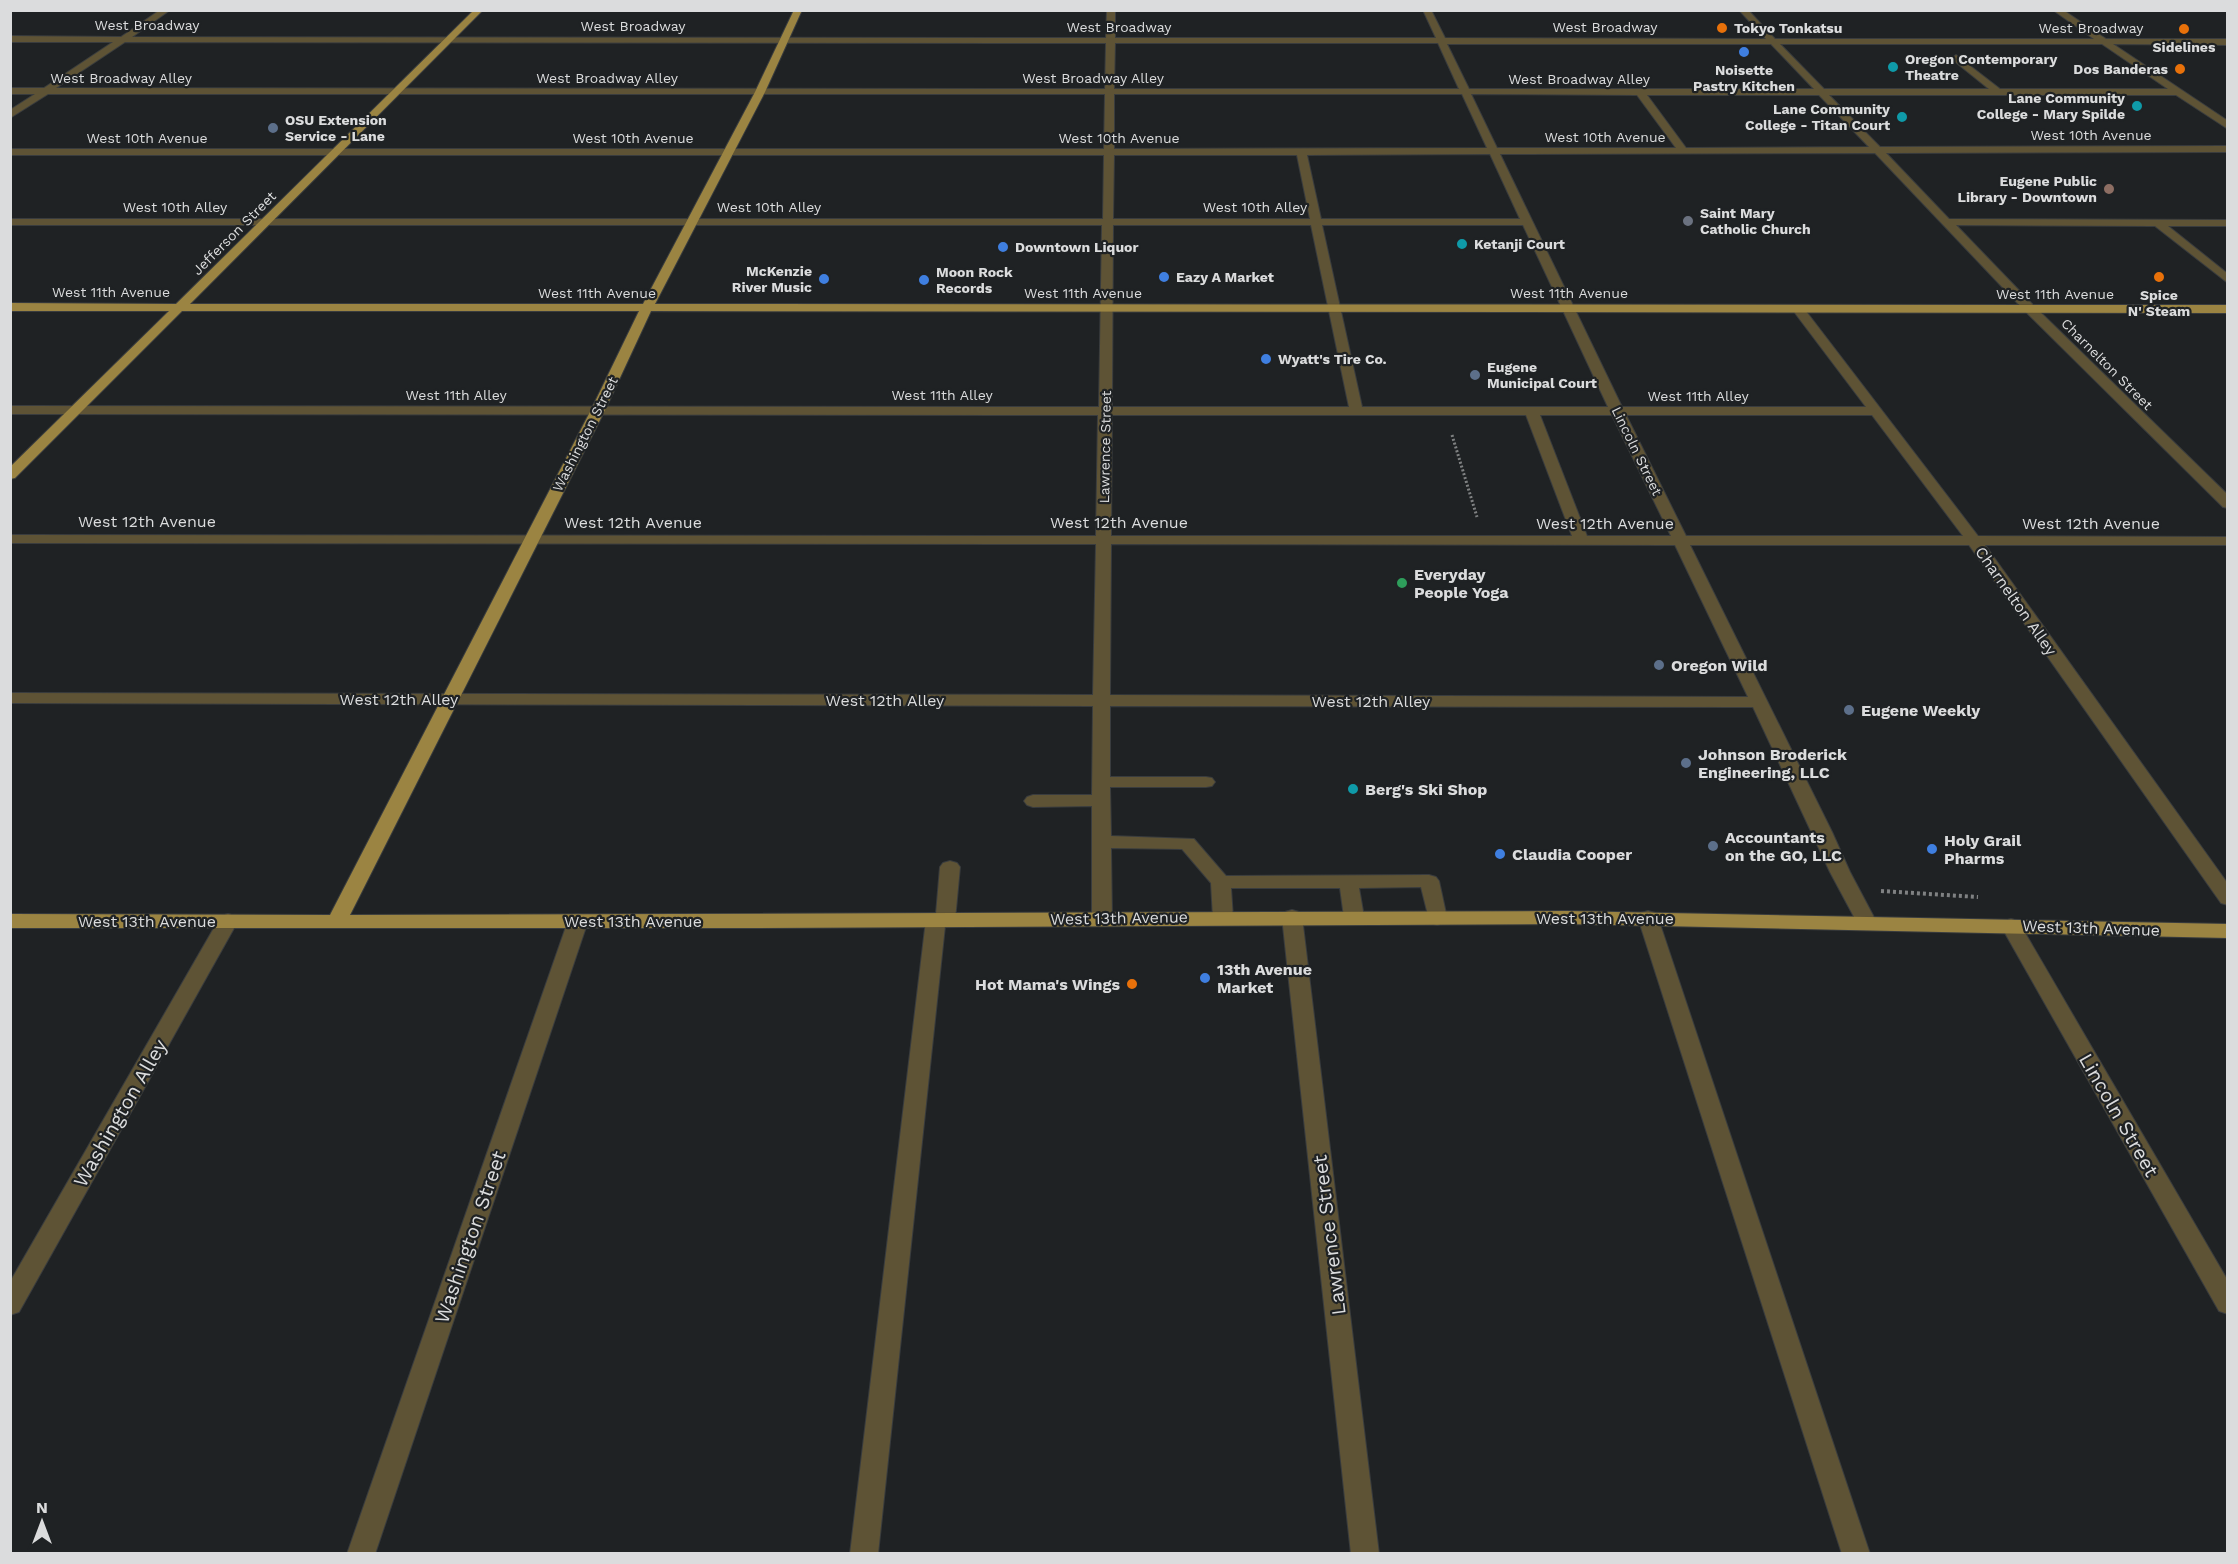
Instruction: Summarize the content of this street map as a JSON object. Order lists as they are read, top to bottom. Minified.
{"streets":{"main road":["Jefferson Street","West 11th Avenue","Washington Street","West 13th Avenue"],"street":["West Broadway","West Broadway Alley","West 10th Avenue","West 10th Alley","Charnelton Street","West 11th Alley","Lawrence Street","Lincoln Street","West 12th Avenue","Charnelton Alley","West 12th Alley","Washington Alley"]},"crossings":[["West Broadway","Jefferson Street"],["West Broadway","Charnelton Street"],["West Broadway","Washington Street"],["West Broadway","Lawrence Street"],["West Broadway","Lincoln Street"],["West Broadway Alley","Jefferson Street"],["West Broadway Alley","Charnelton Street"],["West Broadway Alley","Washington Street"],["West Broadway Alley","Lawrence Street"],["West Broadway Alley","Lincoln Street"],["West 10th Avenue","Jefferson Street"],["West 10th Avenue","Charnelton Street"],["West 10th Avenue","Washington Street"],["West 10th Avenue","Lawrence Street"],["West 10th Avenue","Lincoln Street"],["West 10th Alley","Jefferson Street"],["West 10th Alley","Washington Street"],["West 10th Alley","Lawrence Street"],["West 10th Alley","Lincoln Street"],["Jefferson Street","West 11th Avenue"],["Jefferson Street","West 11th Alley"],["West 11th Avenue","Charnelton Street"],["West 11th Avenue","Washington Street"],["West 11th Avenue","Lawrence Street"],["West 11th Avenue","Lincoln Street"],["West 11th Avenue","Charnelton Alley"],["West 11th Alley","Washington Street"],["West 11th Alley","Lawrence Street"],["West 11th Alley","Lincoln Street"],["West 11th Alley","Charnelton Alley"],["Washington Street","West 12th Avenue"],["Washington Street","West 12th Alley"],["Washington Street","West 13th Avenue"],["Lawrence Street","West 12th Avenue"],["Lawrence Street","West 12th Alley"],["Lawrence Street","West 13th Avenue"],["Lincoln Street","West 12th Avenue"],["Lincoln Street","West 12th Alley"],["Lincoln Street","West 13th Avenue"],["West 12th Avenue","Charnelton Alley"],["West 13th Avenue","Washington Alley"]],"places":["Tokyo Tonkatsu","Sidelines","Noisette Pastry Kitchen","Oregon Contemporary Theatre","Dos Banderas","Lane Community College - Mary Spilde","Lane Community College - Titan Court","OSU Extension Service - Lane","Eugene Public Library - Downtown","Saint Mary Catholic Church","Ketanji Court","Downtown Liquor","Eazy A Market","Spice N' Steam","McKenzie River Music","Moon Rock Records","Wyatt's Tire Co.","Eugene Municipal Court","Everyday People Yoga","Oregon Wild","Eugene Weekly","Johnson Broderick Engineering, LLC","Berg's Ski Shop","Accountants on the GO, LLC","Holy Grail Pharms","Claudia Cooper","13th Avenue Market","Hot Mama's Wings"],"north":"top"}
